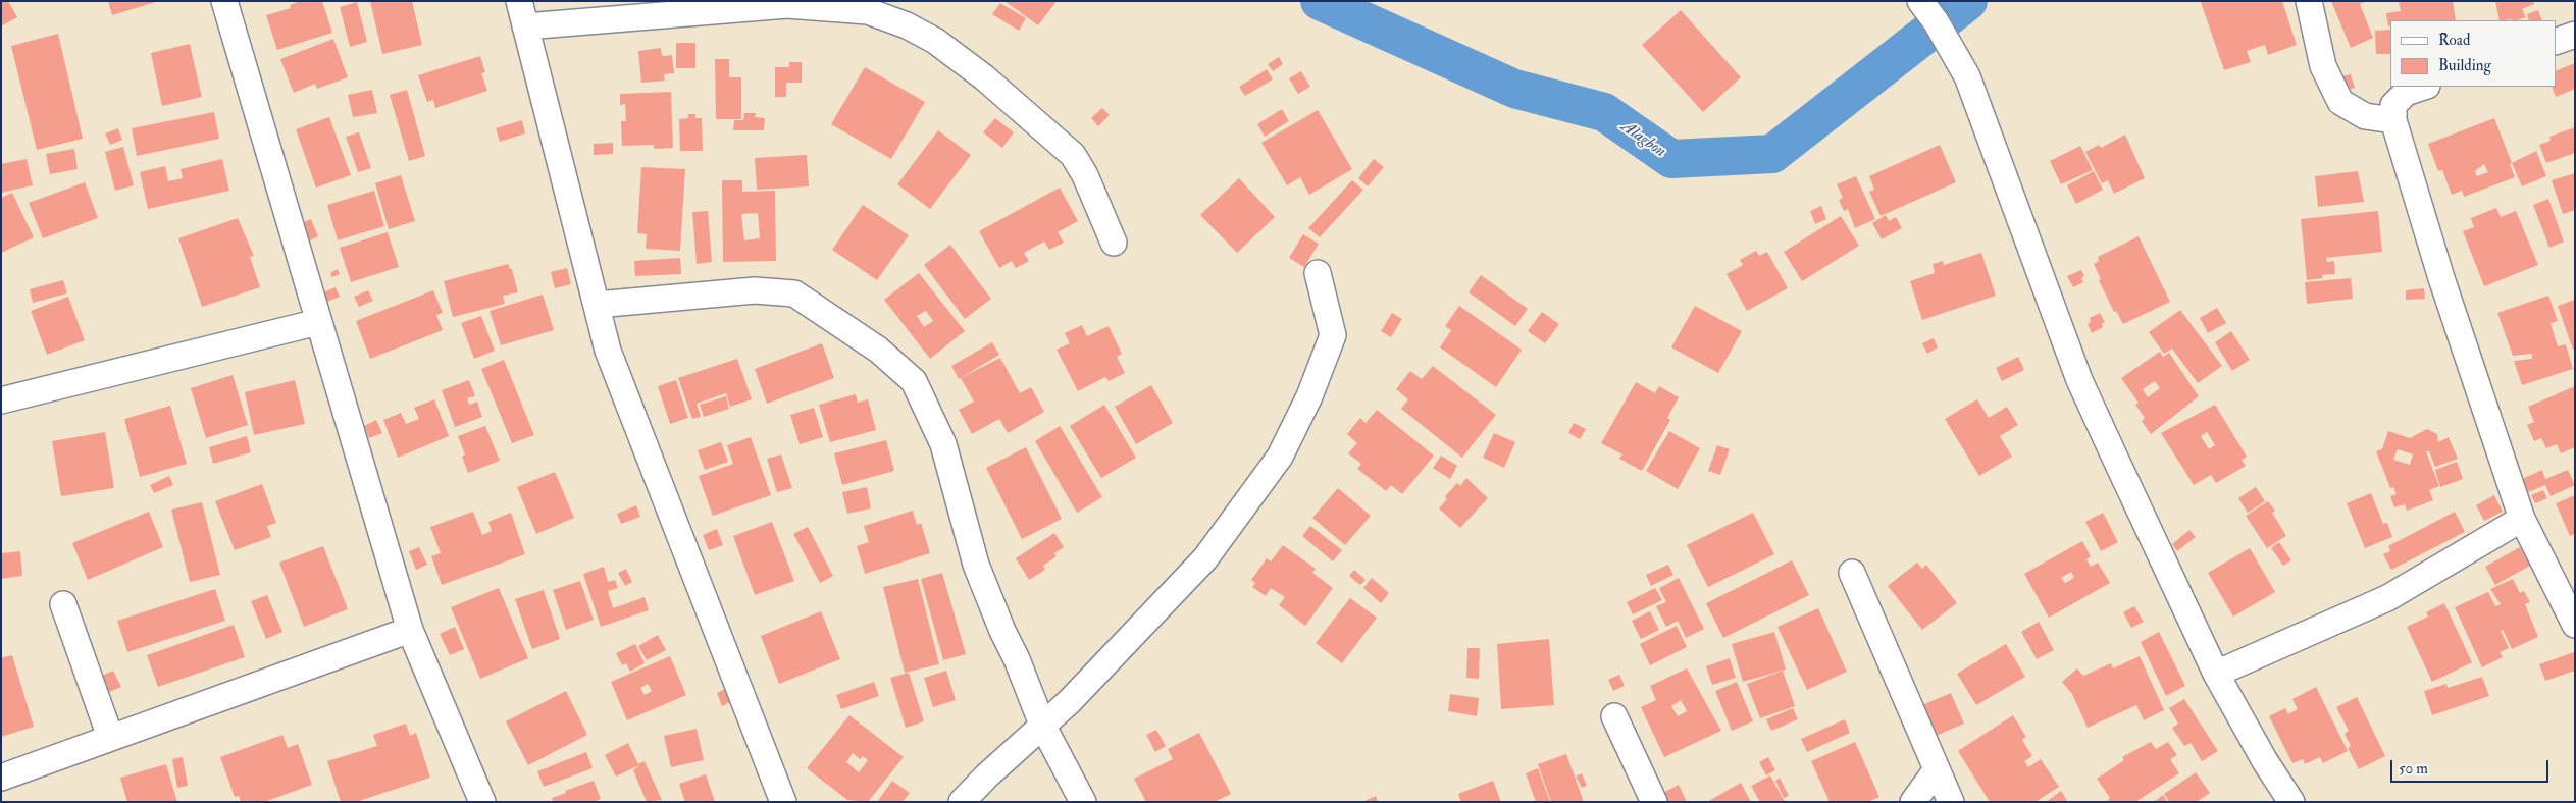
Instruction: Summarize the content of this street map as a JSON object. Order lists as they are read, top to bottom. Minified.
{"water":["Alagbon"],"legend":["Road","Building"],"scale_bar":"50 m"}
